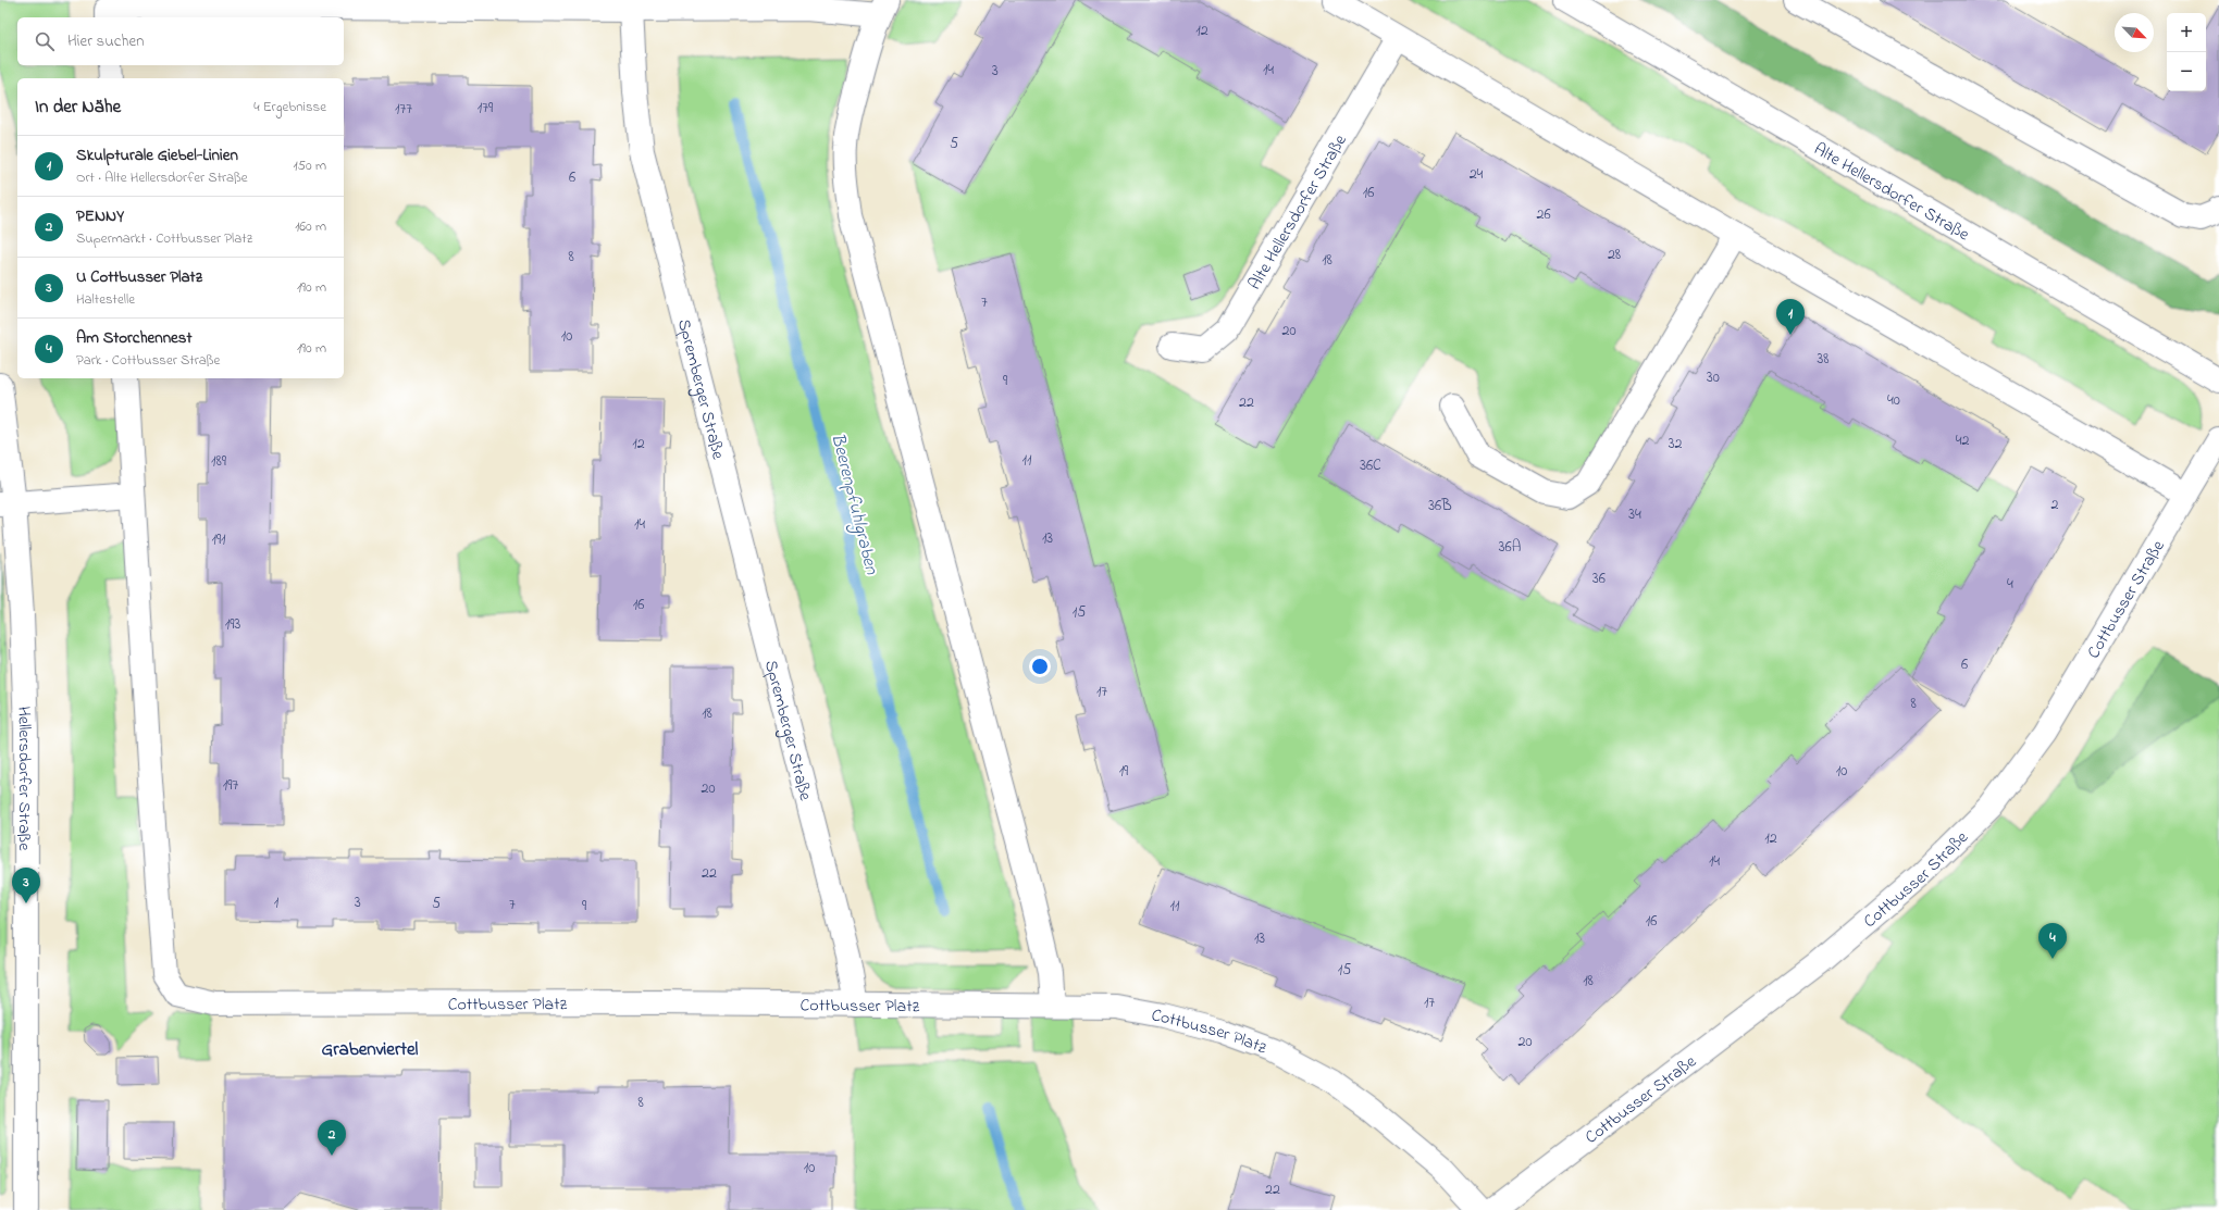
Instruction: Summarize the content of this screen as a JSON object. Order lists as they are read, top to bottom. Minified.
{"streets":{"street":["Alte Hellersdorfer Straße","Spremberger Straße","Cottbusser Straße","Hellersdorfer Straße","Cottbusser Platz"]},"crossings":[["Spremberger Straße","Cottbusser Platz"]],"districts":["Grabenviertel"],"water":["Beerenpfuhlgraben"],"house_numbers":["12","14","3","179","177","5","24","6","16","26","28","8","18","7","20","10","38","30","9","40","22","42","12","32","11","189","36C","2","36B","34","14","13","191","36A","36","4","16","15","193","6","17","8","18","19","10","197","20","12","14","22","1","3","5","7","9","11","16","13","15","18","17","20","8","10","22"],"north":"bottom right","page":{"map_buttons":["+","−"],"search":"Hier suchen","heading":["In der Nähe","4 Ergebnisse"],"list":[{"mark":"1","name":"Skulpturale Giebel-Linien","note":"Ort · Alte Hellersdorfer Straße","value":"150 m"},{"mark":"2","name":"PENNY","note":"Supermarkt · Cottbusser Platz","value":"160 m"},{"mark":"3","name":"U Cottbusser Platz","note":"Haltestelle","value":"190 m"},{"mark":"4","name":"Am Storchennest","note":"Park · Cottbusser Straße","value":"190 m"}],"pins":["1","3","4","2"]}}
